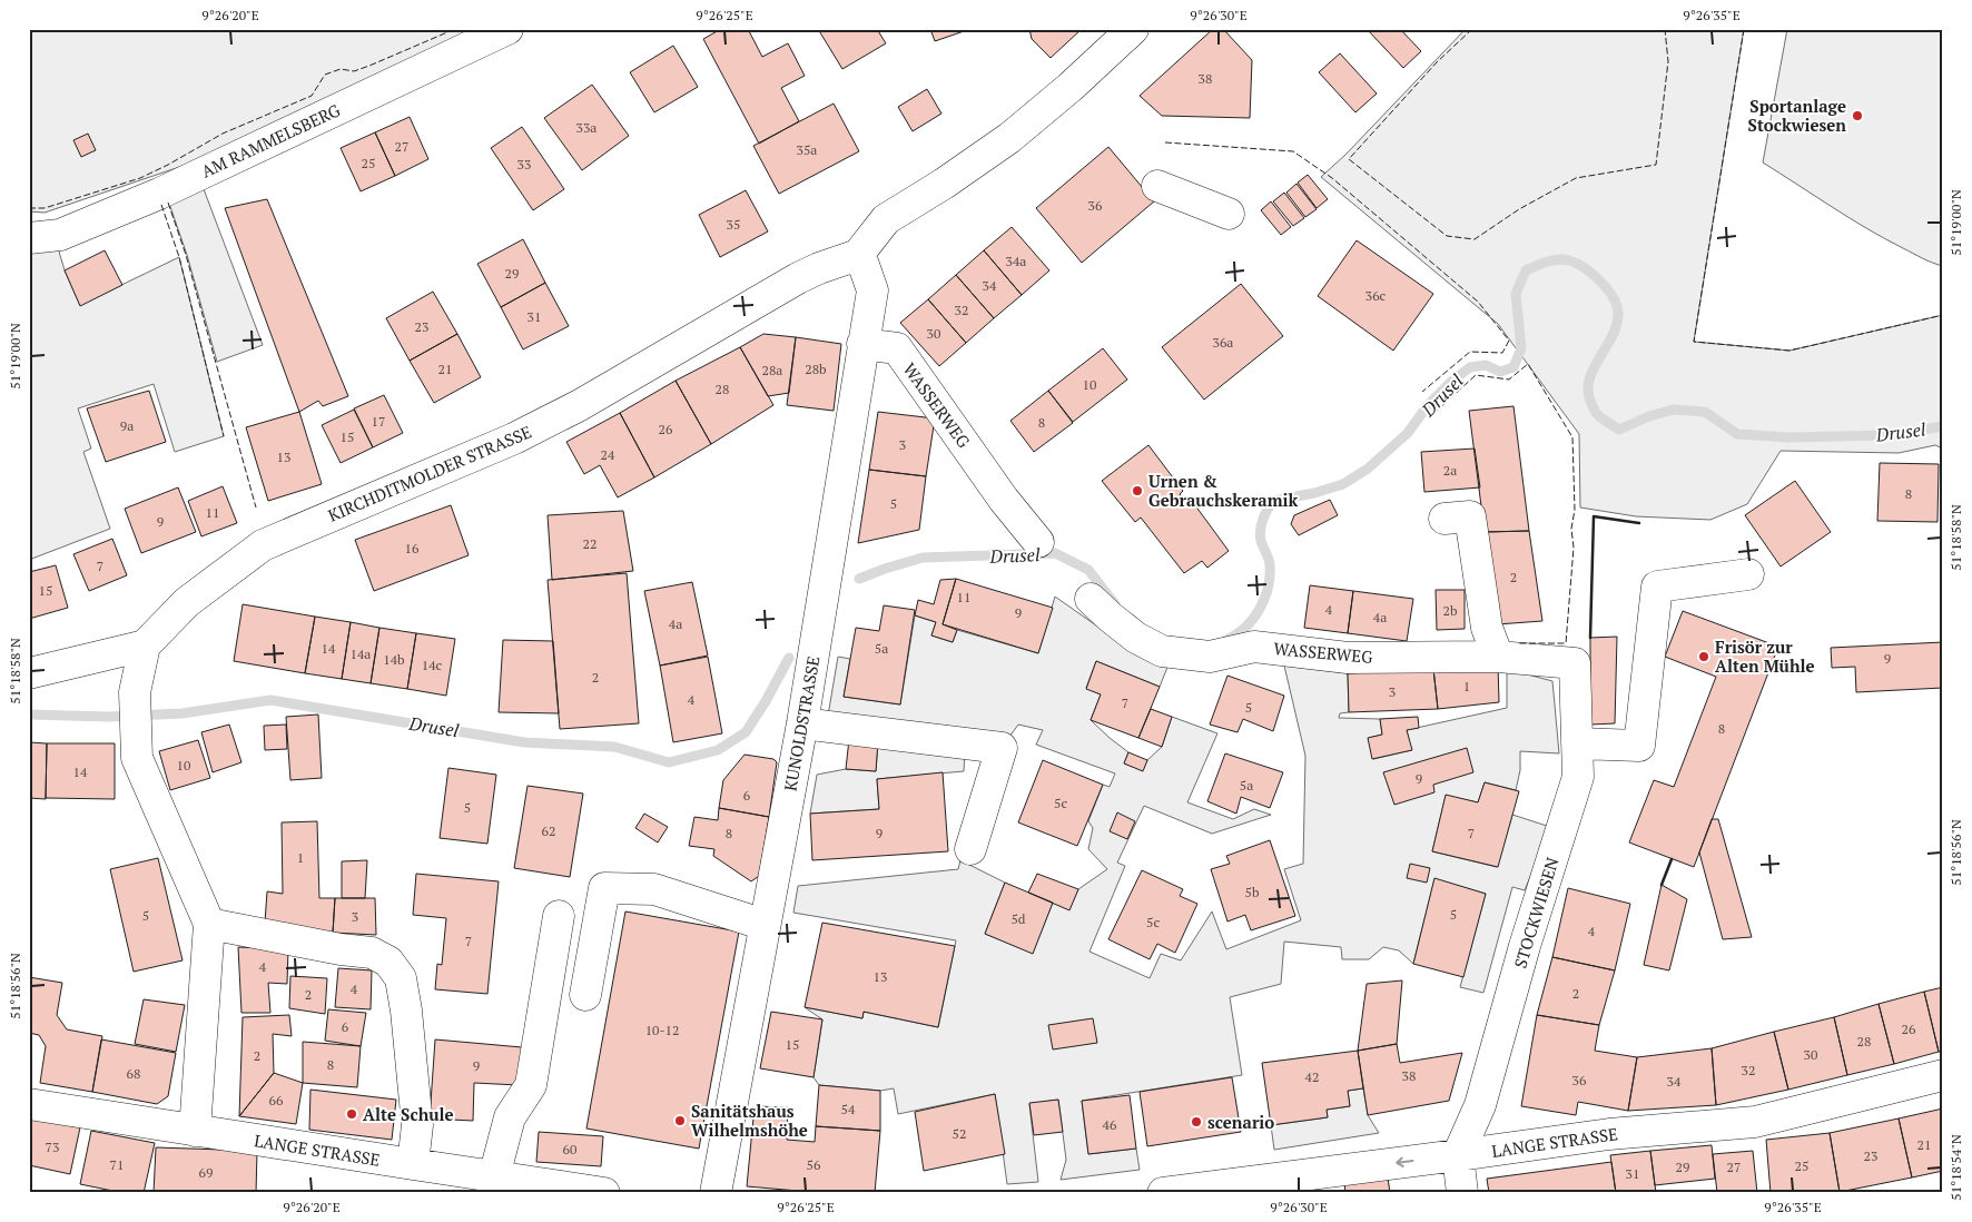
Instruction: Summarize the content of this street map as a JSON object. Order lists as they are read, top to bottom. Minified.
{"streets":{"street":["AM RAMMELSBERG","WASSERWEG","KIRCHDITMOLDER STRASSE","KUNOLDSTRASSE","STOCKWIESEN","LANGE STRASSE"]},"crossings":[["WASSERWEG","KUNOLDSTRASSE"],["WASSERWEG","STOCKWIESEN"],["KIRCHDITMOLDER STRASSE","KUNOLDSTRASSE"],["STOCKWIESEN","LANGE STRASSE"]],"water":["Drusel"],"places":["Sportanlage Stockwiesen","Urnen & Gebrauchskeramik","Frisör zur Alten Mühle","Alte Schule","Sanitätshaus Wilhelmshöhe","scenario"],"house_numbers":["38","33a","27","35a","25","33","36","35","34a","29","34","36c","32","31","23","30","36a","21","28b","28a","10","28","17","8","9a","26","15","3","24","13","2a","8","5","11","9","22","16","7","2","15","11","4","2b","9","4a","4a","14","5a","14a","9","14b","14c","2","1","3","4","7","5","8","10","14","9","5a","6","5c","5","62","8","9","7","1","5b","5","5","3","5d","5c","4","7","4","13","4","2","2","6","26","10-12","28","15","30","2","8","9","32","68","38","42","36","34","66","54","46","52","21","73","60","23","71","56","25","29","27","69","31"],"coordinates":["9°26'20\"E","9°26'25\"E","9°26'30\"E","9°26'35\"E","51°19'00\"N","51°18'58\"N","51°18'56\"N","51°18'54\"N"]}
